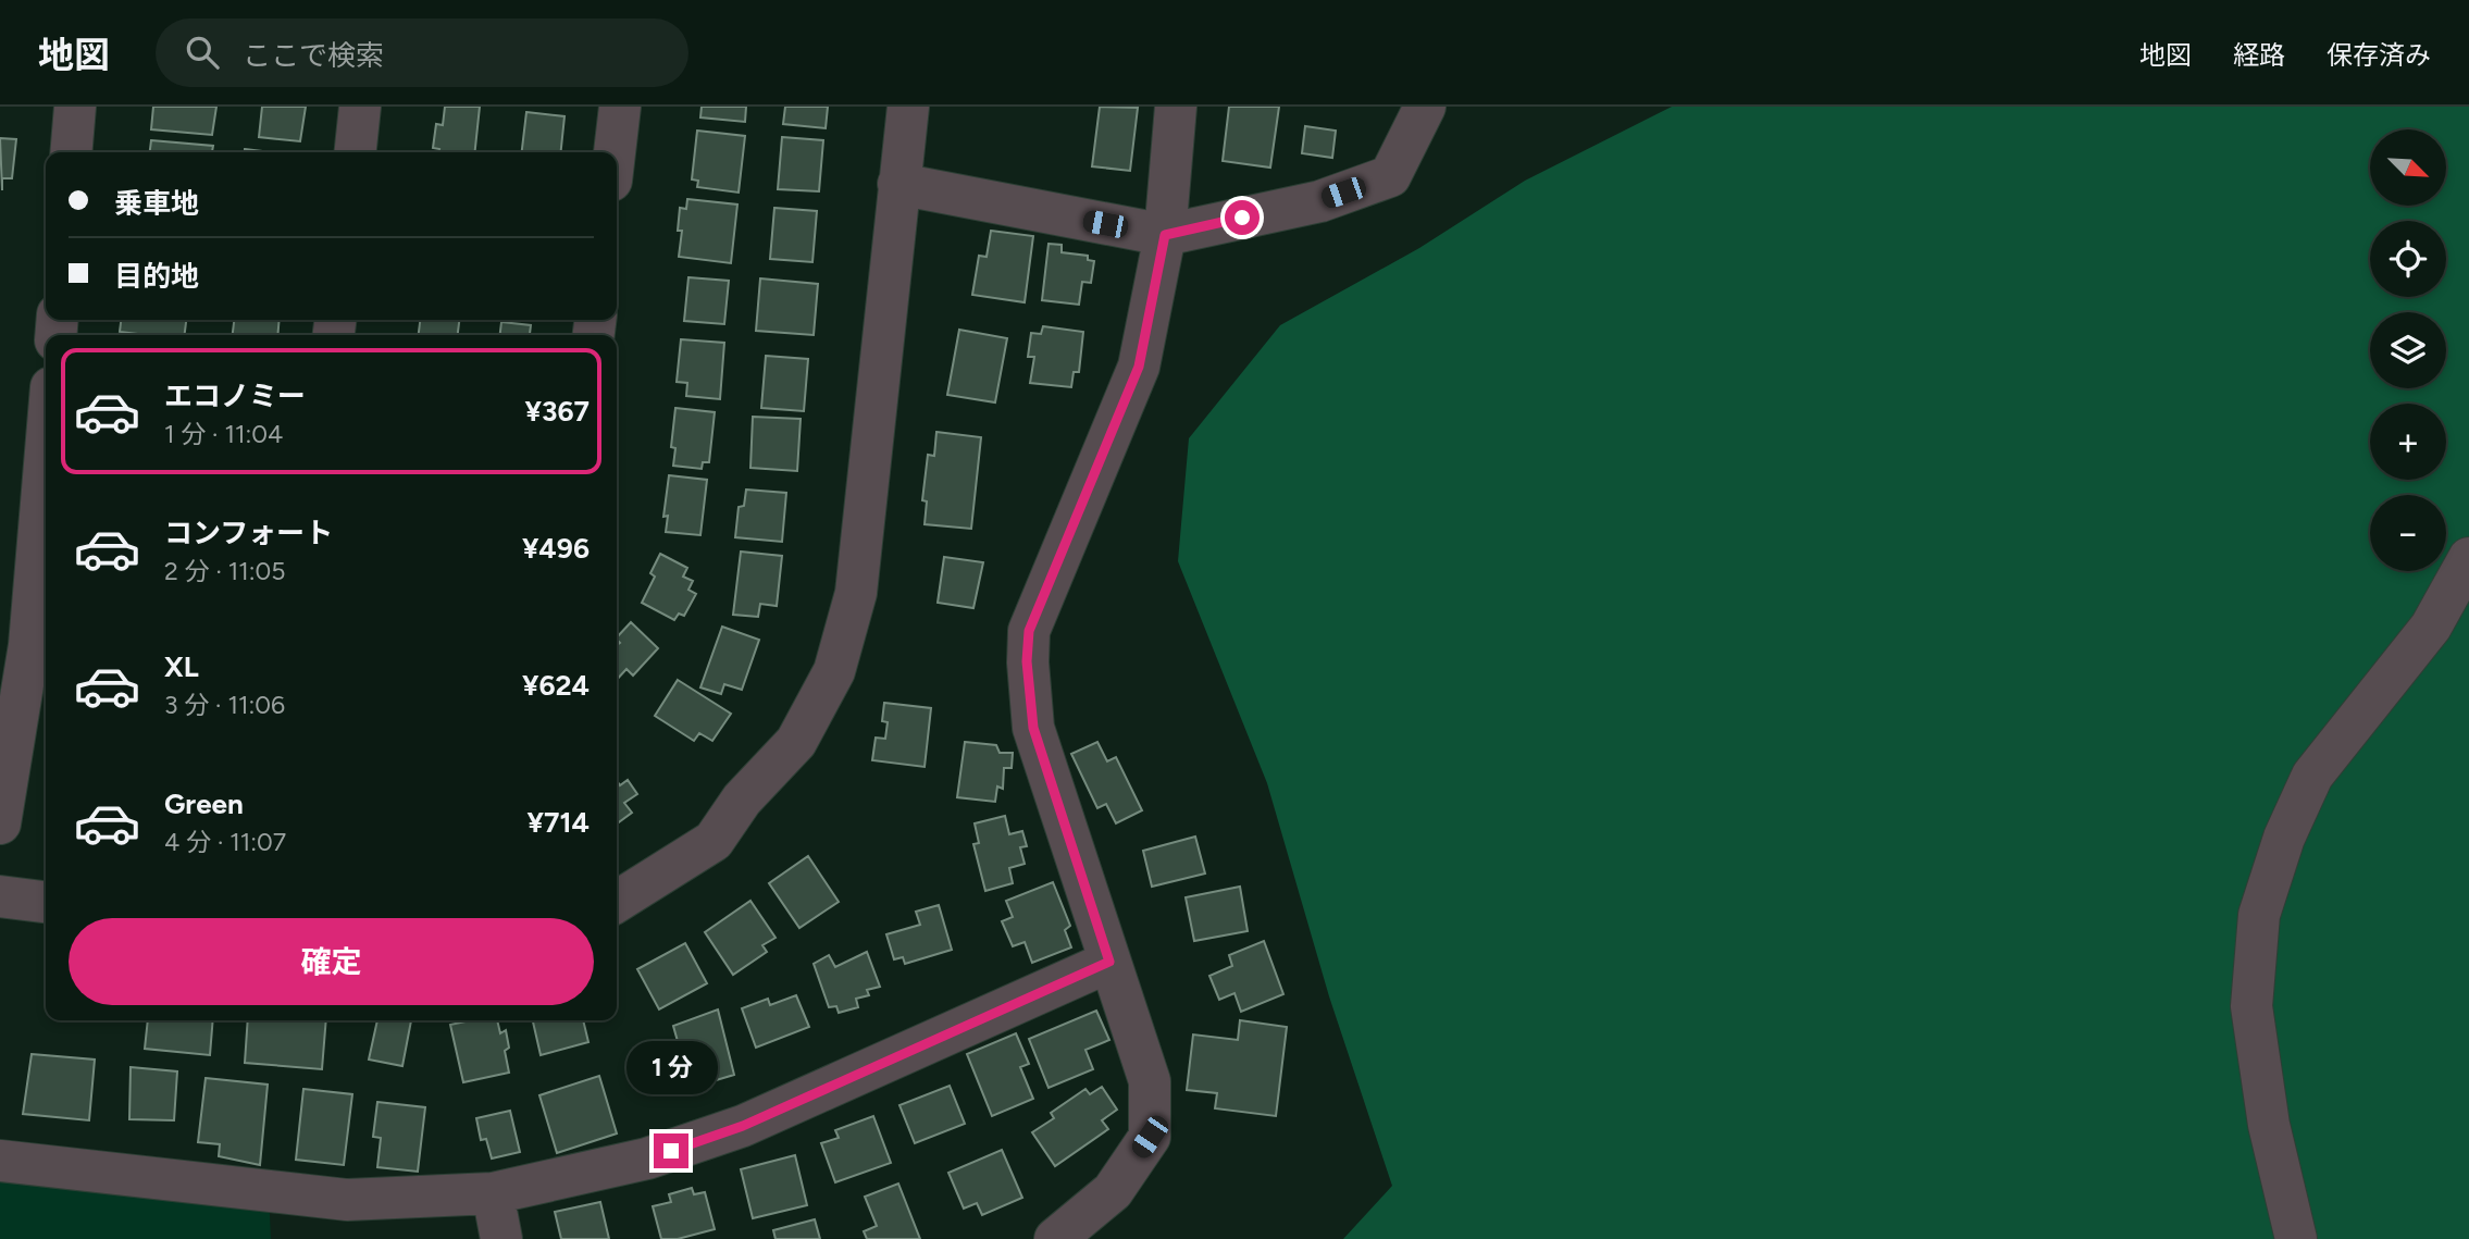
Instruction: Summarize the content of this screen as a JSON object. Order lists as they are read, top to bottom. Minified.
{"north":"bottom right","page":{"header":"地図","search":"ここで検索","nav":["地図","経路","保存済み"],"map_buttons":["+","−"],"banner":["乗車地","目的地"],"list":[{"name":"エコノミー","note":"1 分 · 11:04","value":"¥367"},{"name":"コンフォート","note":"2 分 · 11:05","value":"¥496"},{"name":"XL","note":"3 分 · 11:06","value":"¥624"},{"name":"Green","note":"4 分 · 11:07","value":"¥714"}],"buttons":"確定","bubble":"1 分"}}
